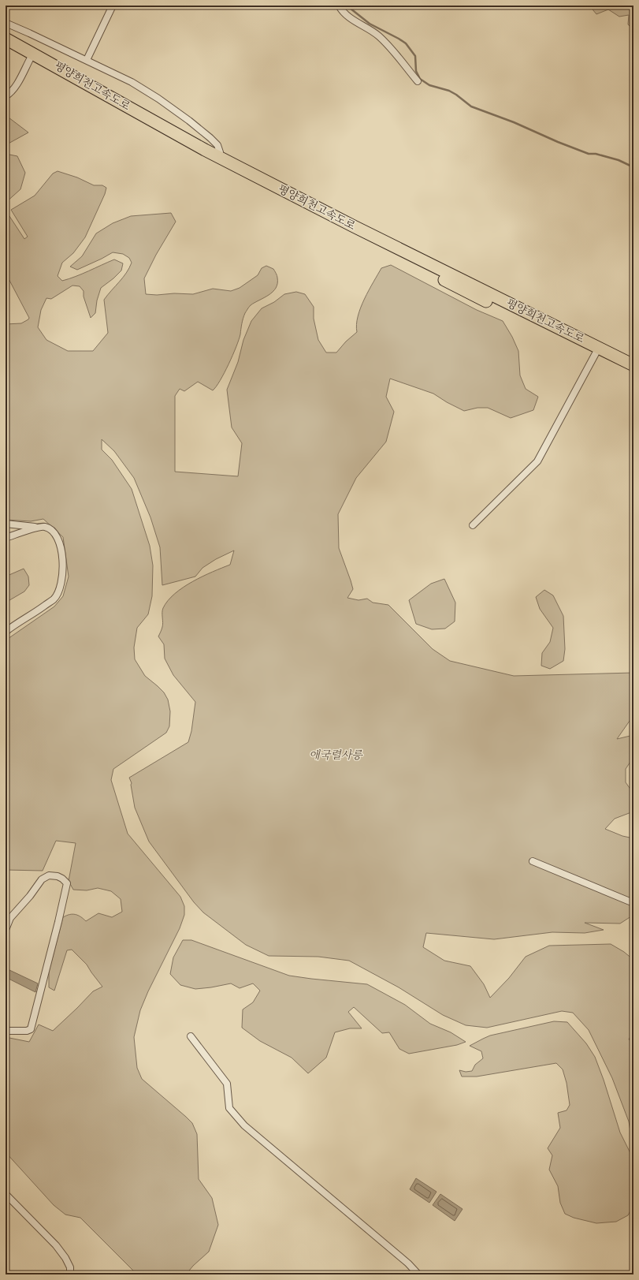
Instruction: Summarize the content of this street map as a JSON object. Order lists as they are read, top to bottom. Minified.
{"streets":{"highway":["평양희천고속도로"]},"parks":["애국렬사릉"]}
